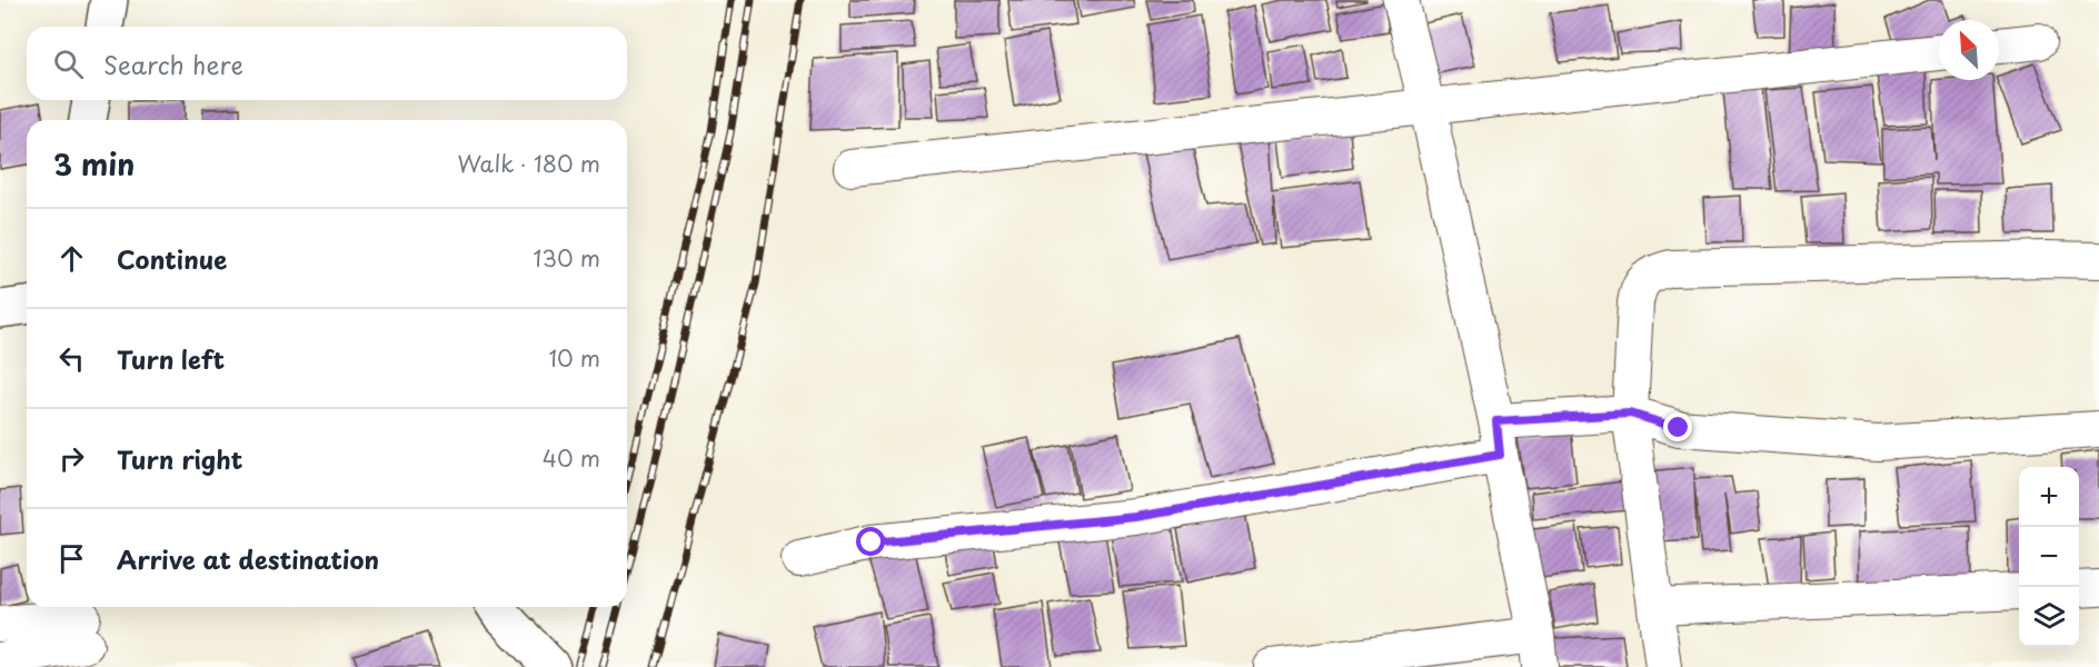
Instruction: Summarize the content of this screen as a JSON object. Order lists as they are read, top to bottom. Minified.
{"north":"top left","page":{"search":"Search here","heading":["3 min","Walk · 180 m"],"list":[["Continue","130 m"],["Turn left","10 m"],["Turn right","40 m"],"Arrive at destination"],"map_buttons":["+","−"]}}
